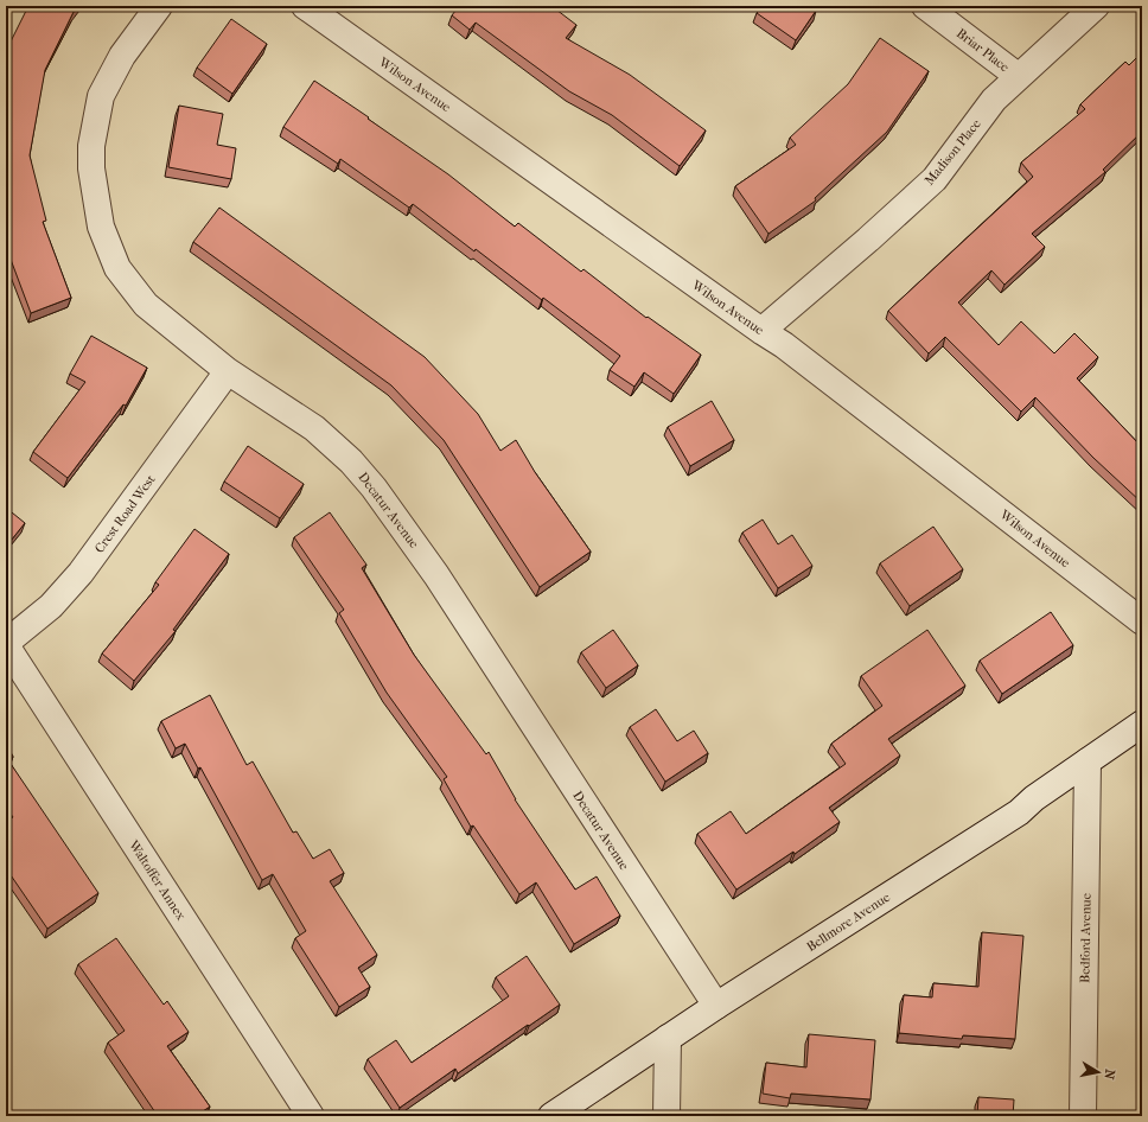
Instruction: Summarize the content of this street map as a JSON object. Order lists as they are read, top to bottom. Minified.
{"streets":{"street":["Briar Place","Wilson Avenue","Madison Place","Decatur Avenue","Crest Road West","Waltoffer Annex","Bellmore Avenue","Bedford Avenue"]},"crossings":[["Briar Place","Madison Place"],["Wilson Avenue","Madison Place"],["Decatur Avenue","Crest Road West"],["Decatur Avenue","Bellmore Avenue"],["Crest Road West","Waltoffer Annex"],["Bellmore Avenue","Bedford Avenue"]],"north":"right"}
